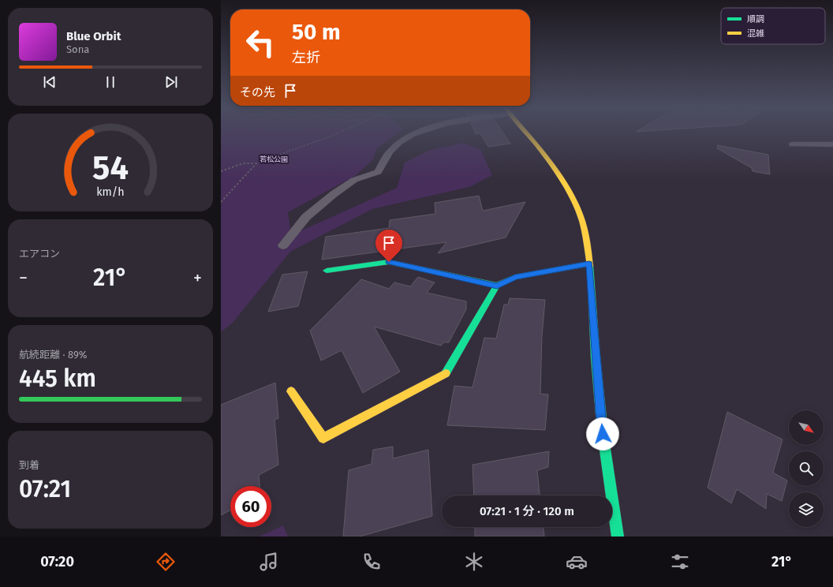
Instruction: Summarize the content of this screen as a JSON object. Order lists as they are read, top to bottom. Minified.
{"parks":["若松公園"],"legend":["順調","混雑"],"north":"bottom right","page":{"turn":["50 m","左折"],"song":["Blue Orbit","Sona"],"then":"その先","tile":["エアコン",["航続距離 · 89%","445 km"],["到着","07:21"]],"heat":["−","21°","+"],"limit":"60","trip":"07:21 · 1 分 · 120 m","tabs":["07:20","21°"],"gauge":["54","km/h"]}}
